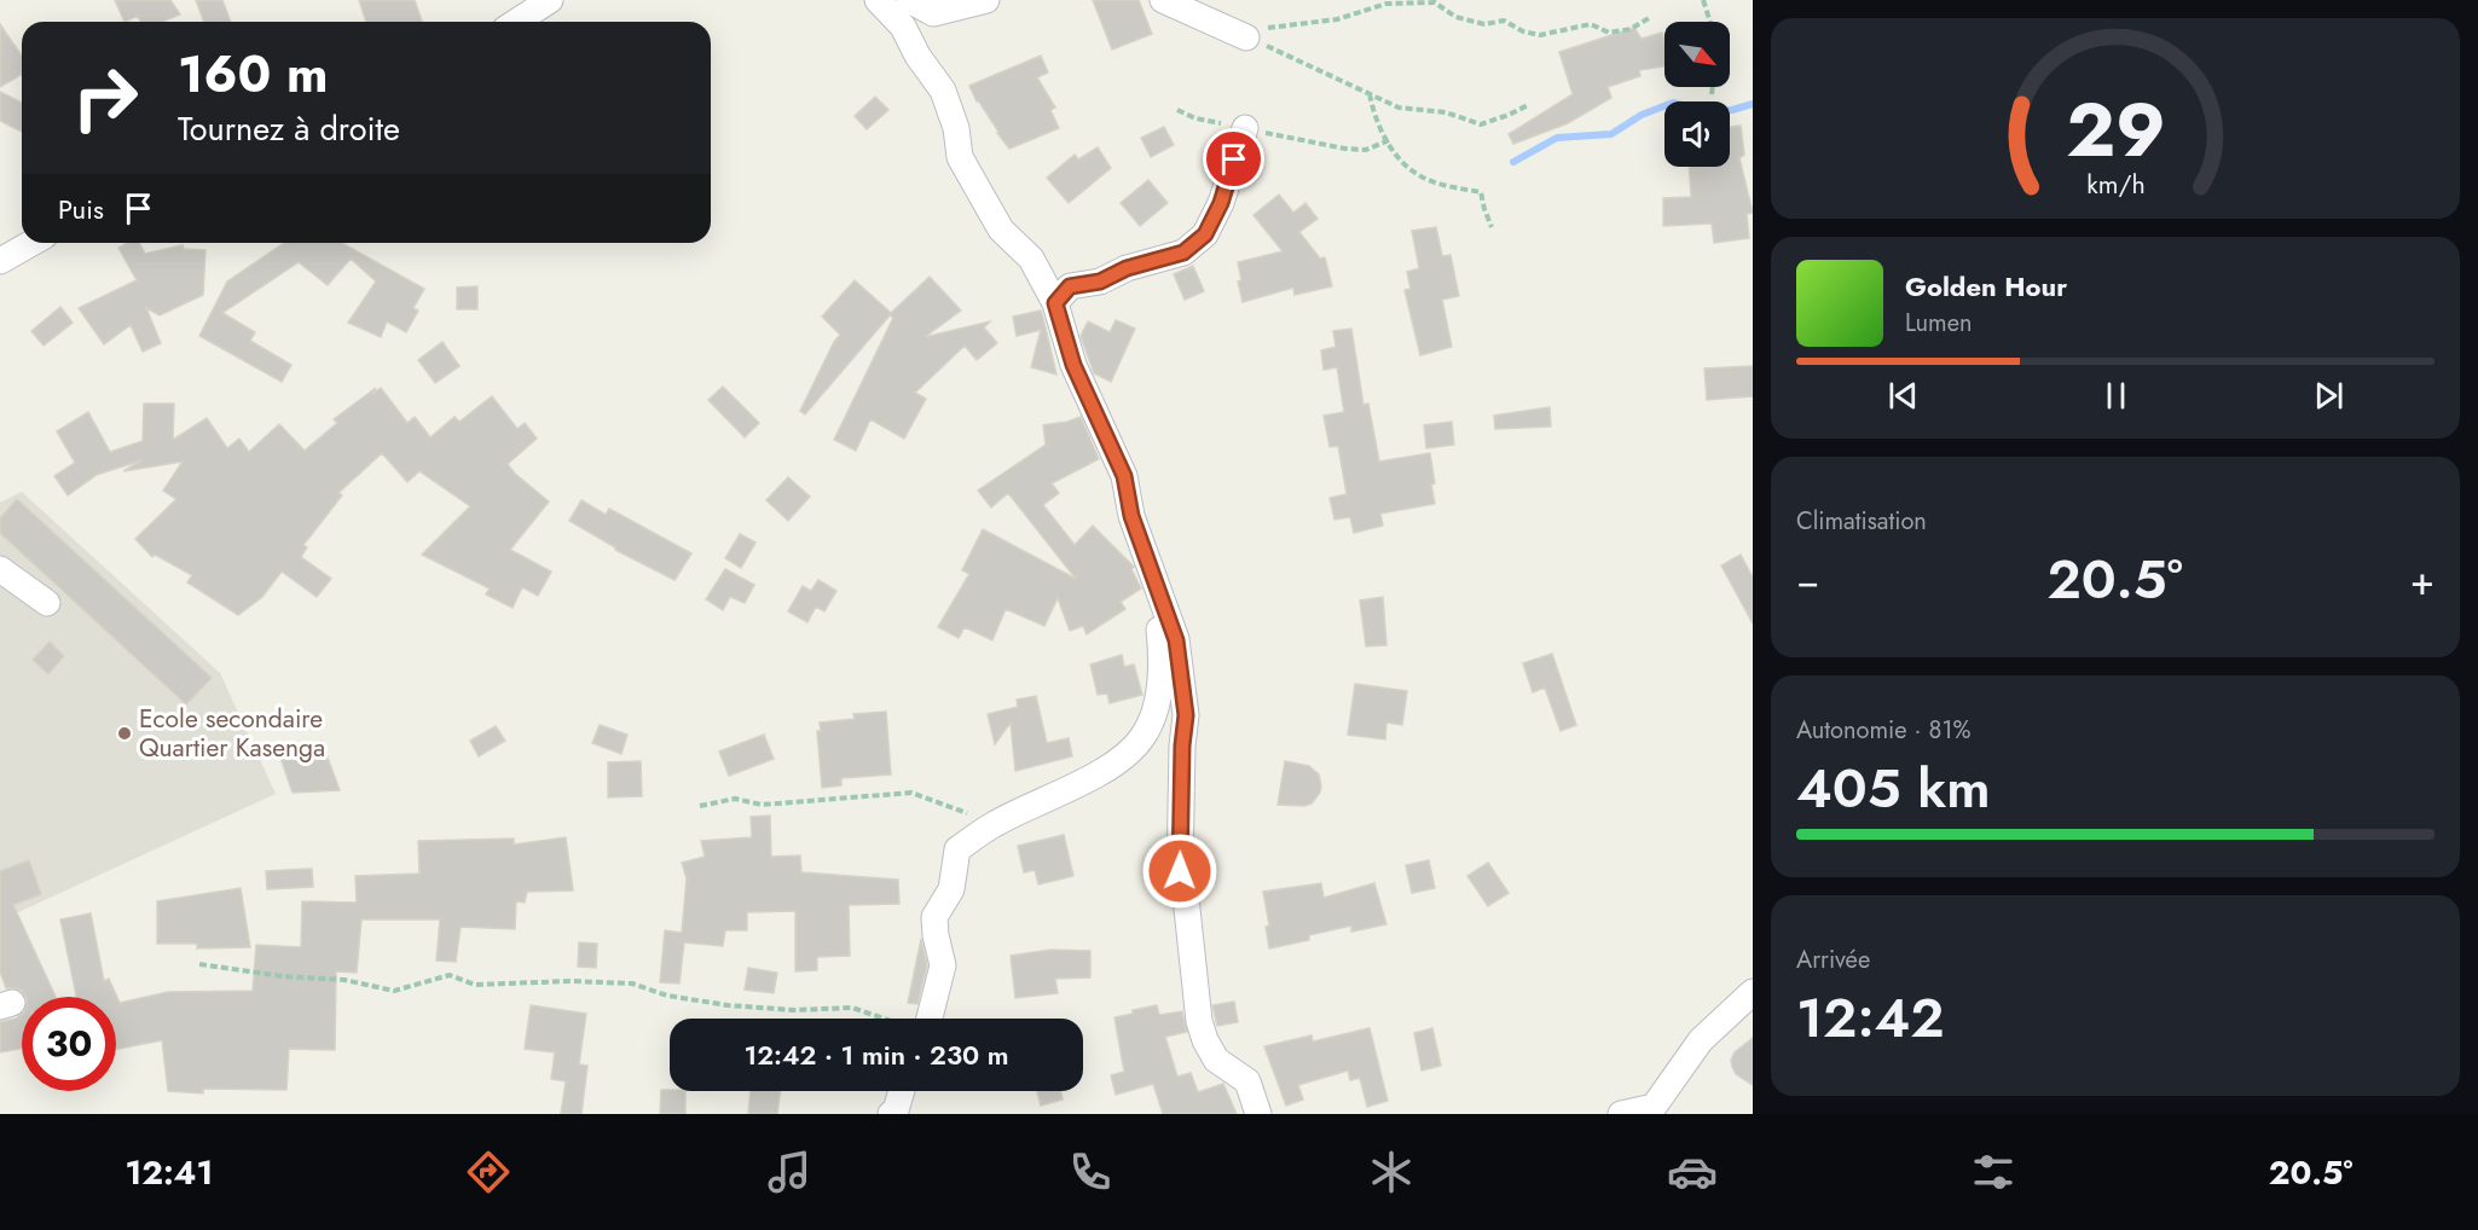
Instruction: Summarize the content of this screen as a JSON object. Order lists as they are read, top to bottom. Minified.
{"places":["Ecole secondaire Quartier Kasenga"],"north":"bottom right","page":{"turn":["160 m","Tournez à droite"],"then":"Puis","song":["Golden Hour","Lumen"],"tile":["Climatisation",["Autonomie · 81%","405 km"],["Arrivée","12:42"]],"heat":["−","20.5°","+"],"limit":"30","trip":"12:42 · 1 min · 230 m","tabs":["12:41","20.5°"],"gauge":["29","km/h"]}}
